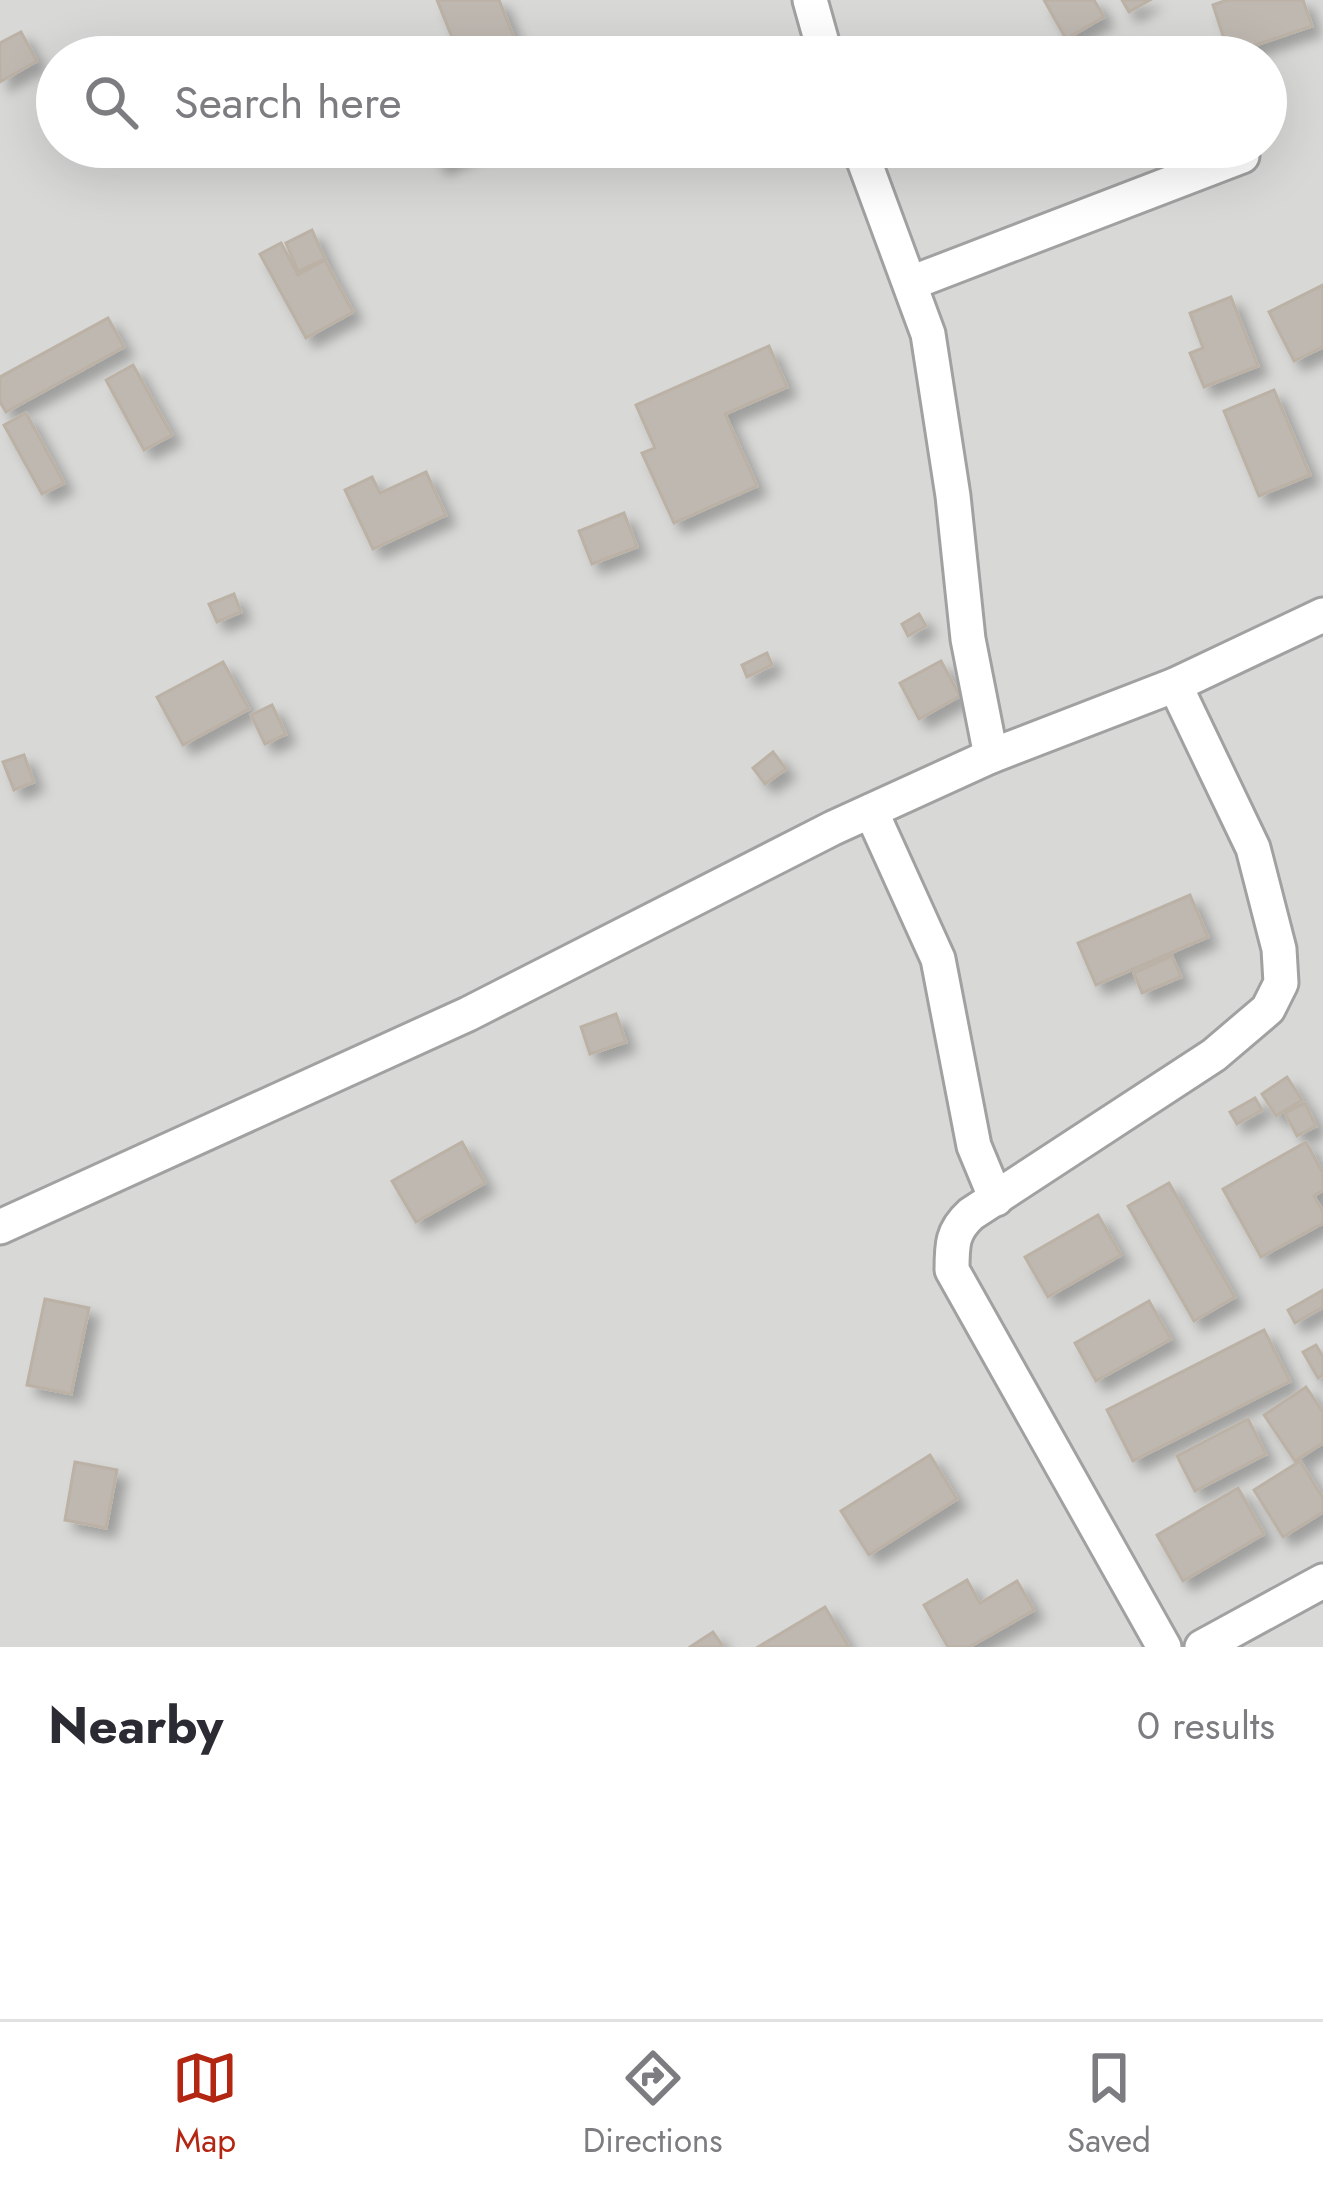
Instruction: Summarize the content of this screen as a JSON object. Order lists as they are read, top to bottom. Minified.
{"page":{"search":"Search here","heading":["Nearby","0 results"],"nav":["Map","Directions","Saved"]}}
